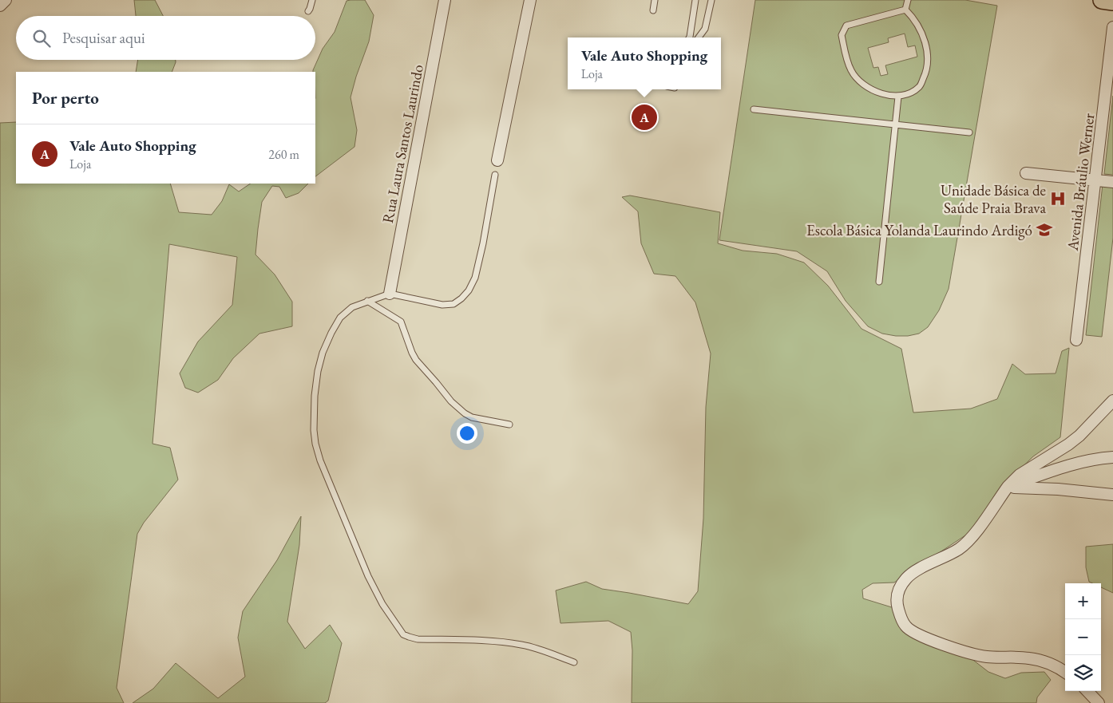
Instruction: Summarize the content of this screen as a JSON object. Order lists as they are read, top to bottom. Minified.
{"streets":{"street":["Rua Laura Santos Laurindo","Avenida Bráulio Werner"]},"places":{"hospital":["Unidade Básica de Saúde Praia Brava"],"school or university":["Escola Básica Yolanda Laurindo Ardigó"]},"page":{"search":"Pesquisar aqui","popup":["Vale Auto Shopping","Loja"],"heading":"Por perto","pins":"A","list":[{"mark":"A","name":"Vale Auto Shopping","note":"Loja","value":"260 m"}],"map_buttons":["+","−"]}}
